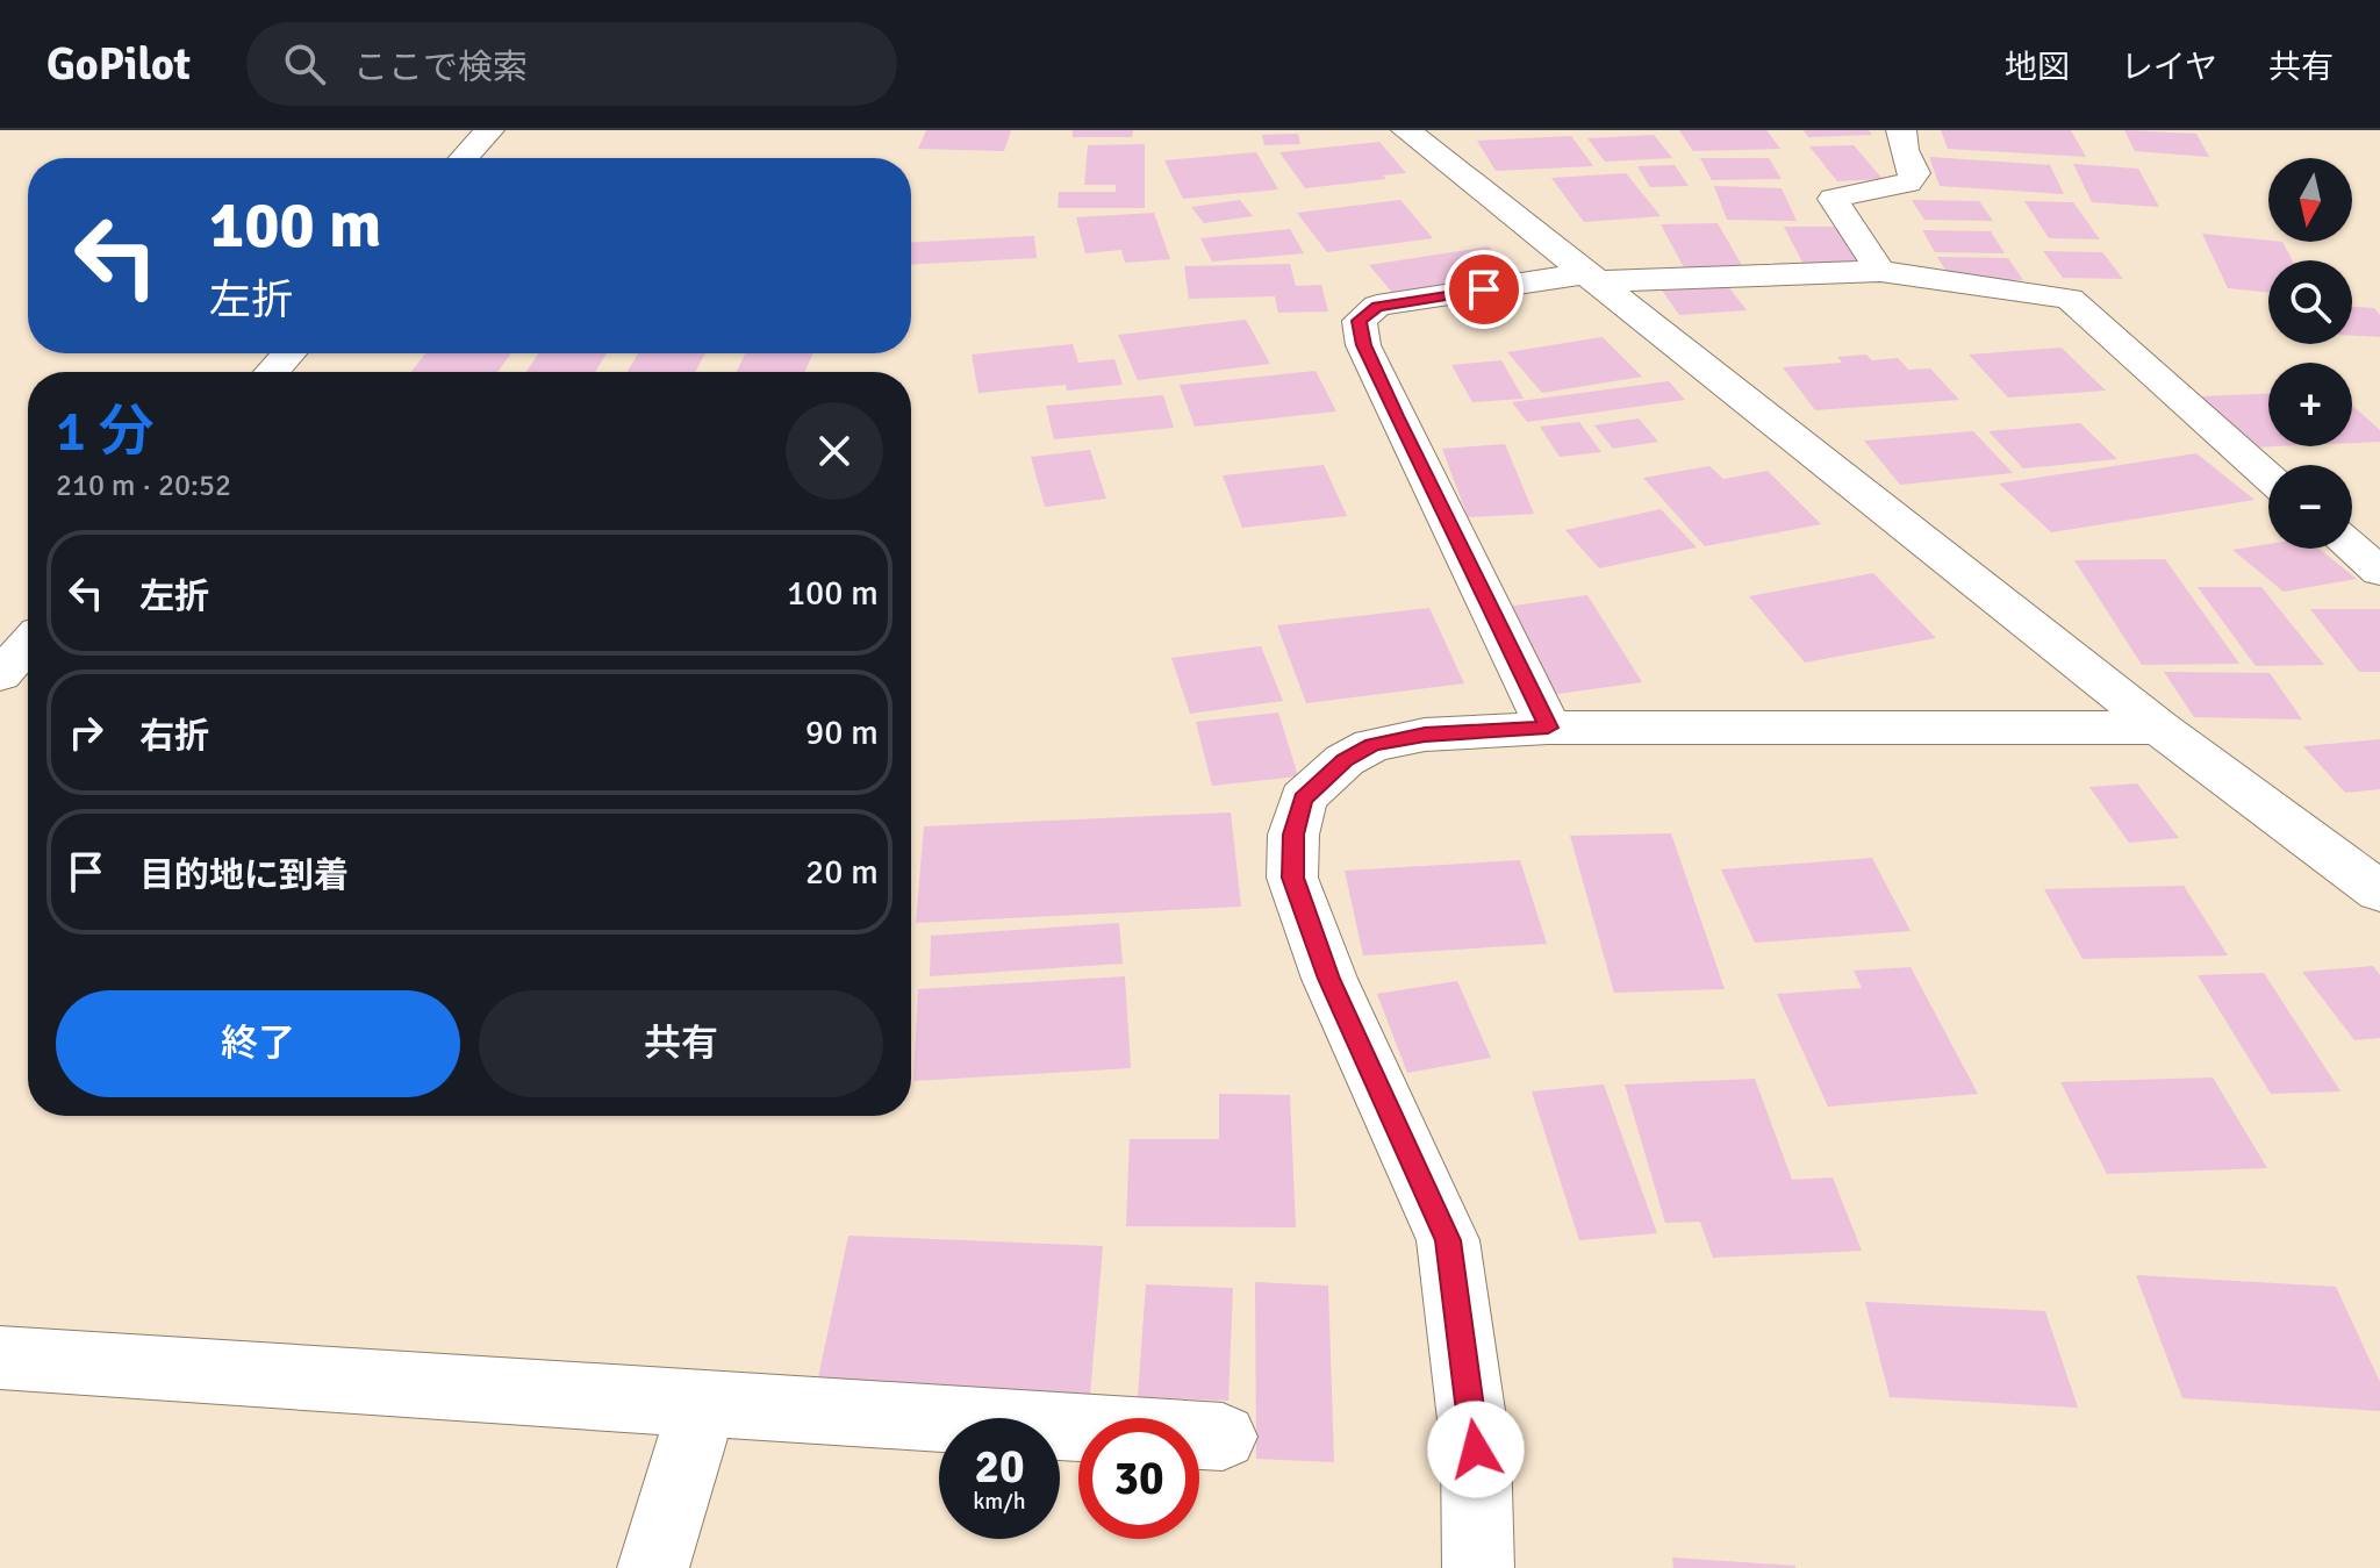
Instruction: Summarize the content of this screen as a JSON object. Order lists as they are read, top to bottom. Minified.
{"north":"bottom","page":{"header":"GoPilot","search":"ここで検索","nav":["地図","レイヤ","共有"],"map_buttons":["+","−"],"turn":["100 m","左折"],"heading":["1 分","210 m · 20:52"],"list":[{"name":"左折","value":"100 m"},{"name":"右折","value":"90 m"},{"name":"目的地に到着","value":"20 m"}],"buttons":["終了","共有"],"speed":"20 km/h","limit":"30"}}
